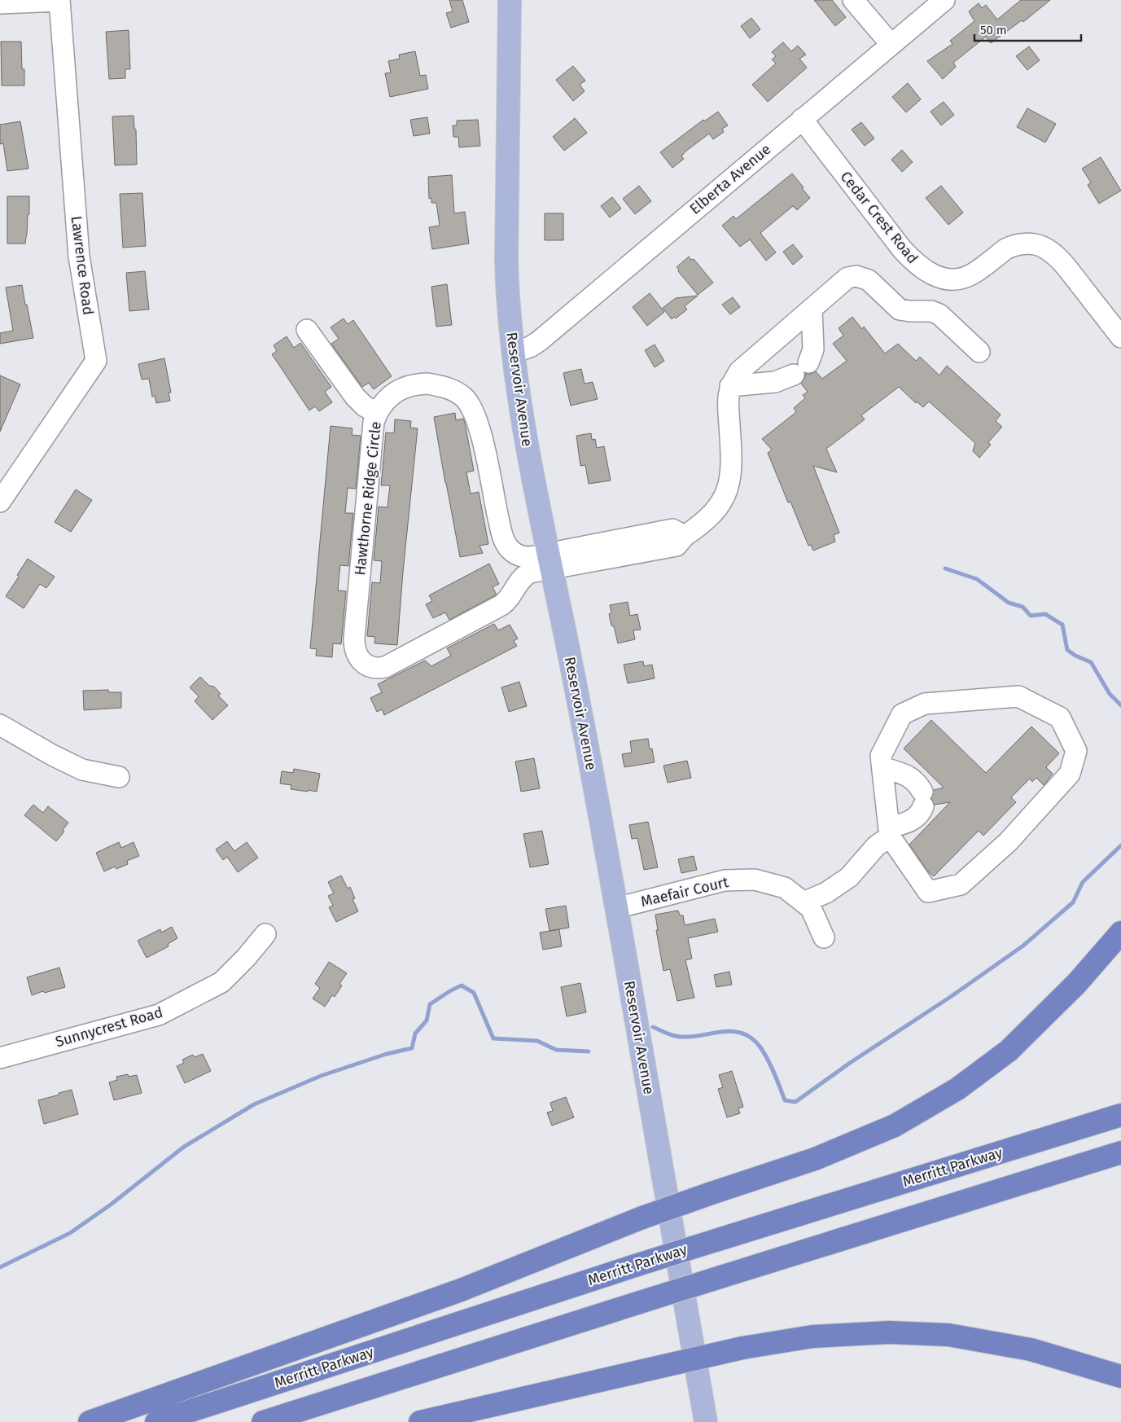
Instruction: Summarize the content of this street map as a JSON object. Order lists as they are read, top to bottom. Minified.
{"streets":{"highway":["Merritt Parkway"],"main road":["Reservoir Avenue"],"street":["Elberta Avenue","Cedar Crest Road","Lawrence Road","Hawthorne Ridge Circle","Maefair Court","Sunnycrest Road"]},"crossings":[["Elberta Avenue","Cedar Crest Road"],["Elberta Avenue","Reservoir Avenue"],["Reservoir Avenue","Hawthorne Ridge Circle"],["Reservoir Avenue","Maefair Court"]],"scale_bar":"50 m"}
